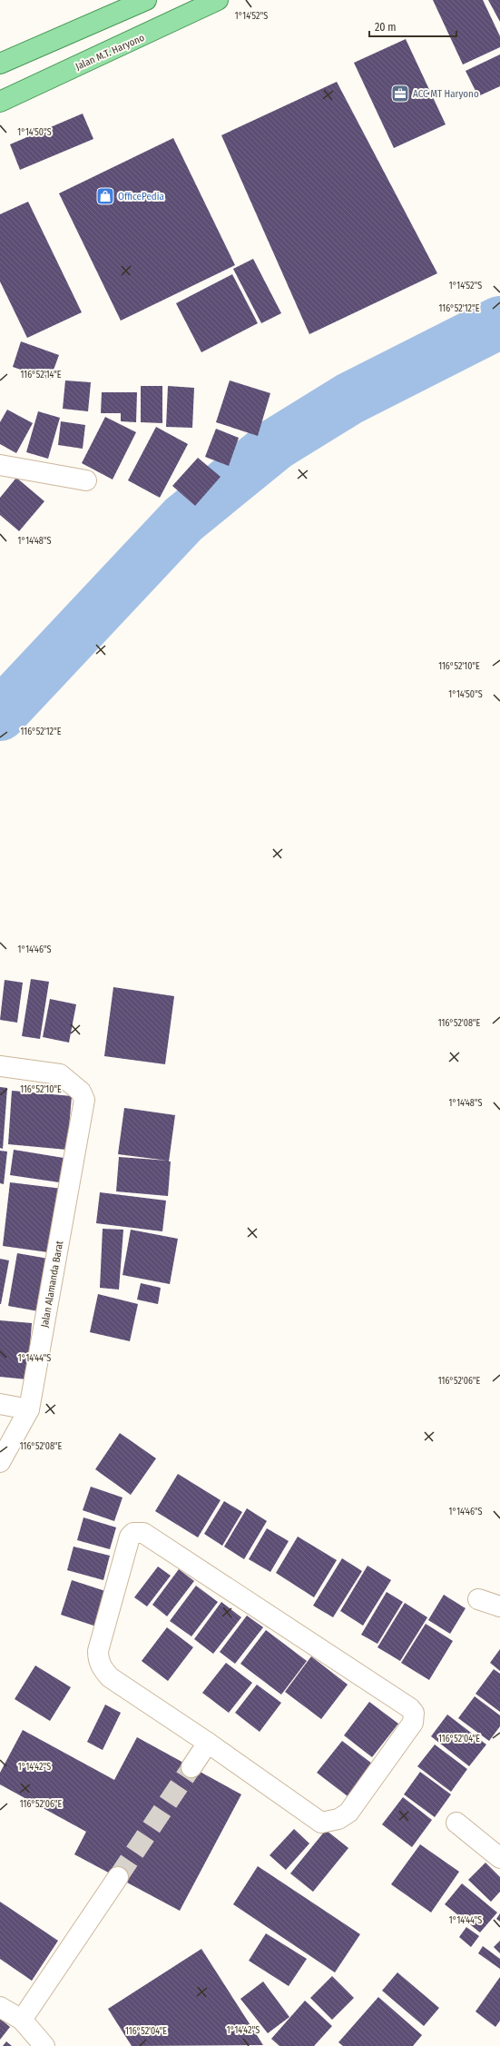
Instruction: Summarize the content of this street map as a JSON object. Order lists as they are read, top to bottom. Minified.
{"streets":{"main road":["Jalan M.T. Haryono"],"street":["Jalan Alamanda Barat"]},"places":{"office":["ACC MT Haryono"],"shop":["OfficePedia"]},"scale_bar":"20 m","coordinates":["1°14'52\"S","1°14'50\"S","116°52'12\"E","116°52'14\"E","1°14'48\"S","116°52'10\"E","1°14'46\"S","116°52'08\"E","1°14'44\"S","116°52'06\"E","116°52'04\"E","1°14'42\"S"]}
